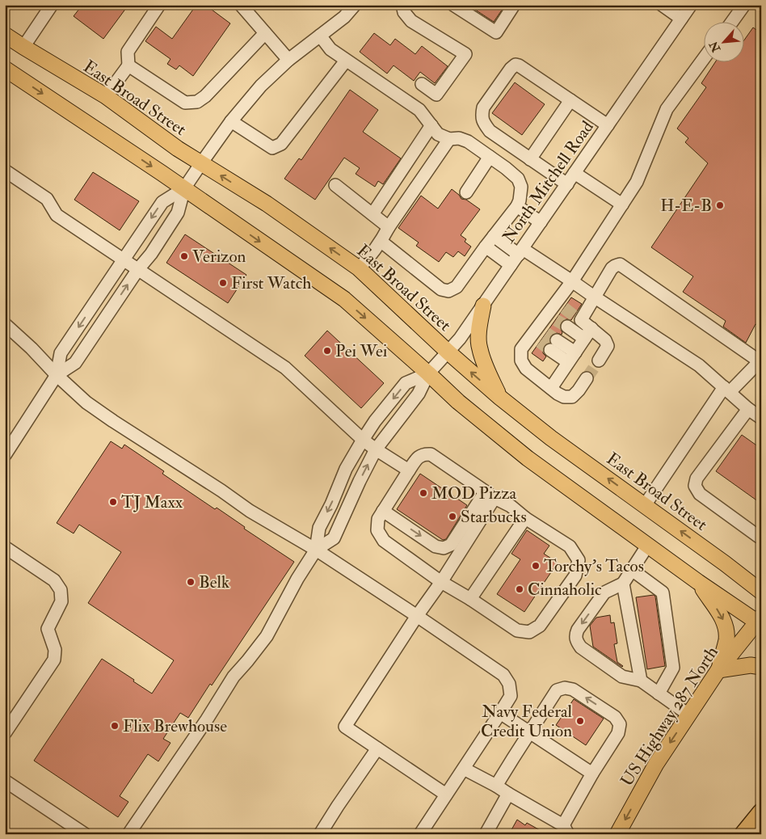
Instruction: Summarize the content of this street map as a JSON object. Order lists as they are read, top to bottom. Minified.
{"streets":{"main road":["East Broad Street","US Highway 287 North"],"street":["North Mitchell Road"]},"crossings":[["East Broad Street","North Mitchell Road"]],"one_way":["US Highway 287 North"],"places":["H-E-B","Verizon","First Watch","Pei Wei","MOD Pizza","TJ Maxx","Starbucks","Torchy's Tacos","Belk","Cinnaholic","Navy Federal Credit Union","Flix Brewhouse"],"north":"bottom left"}
